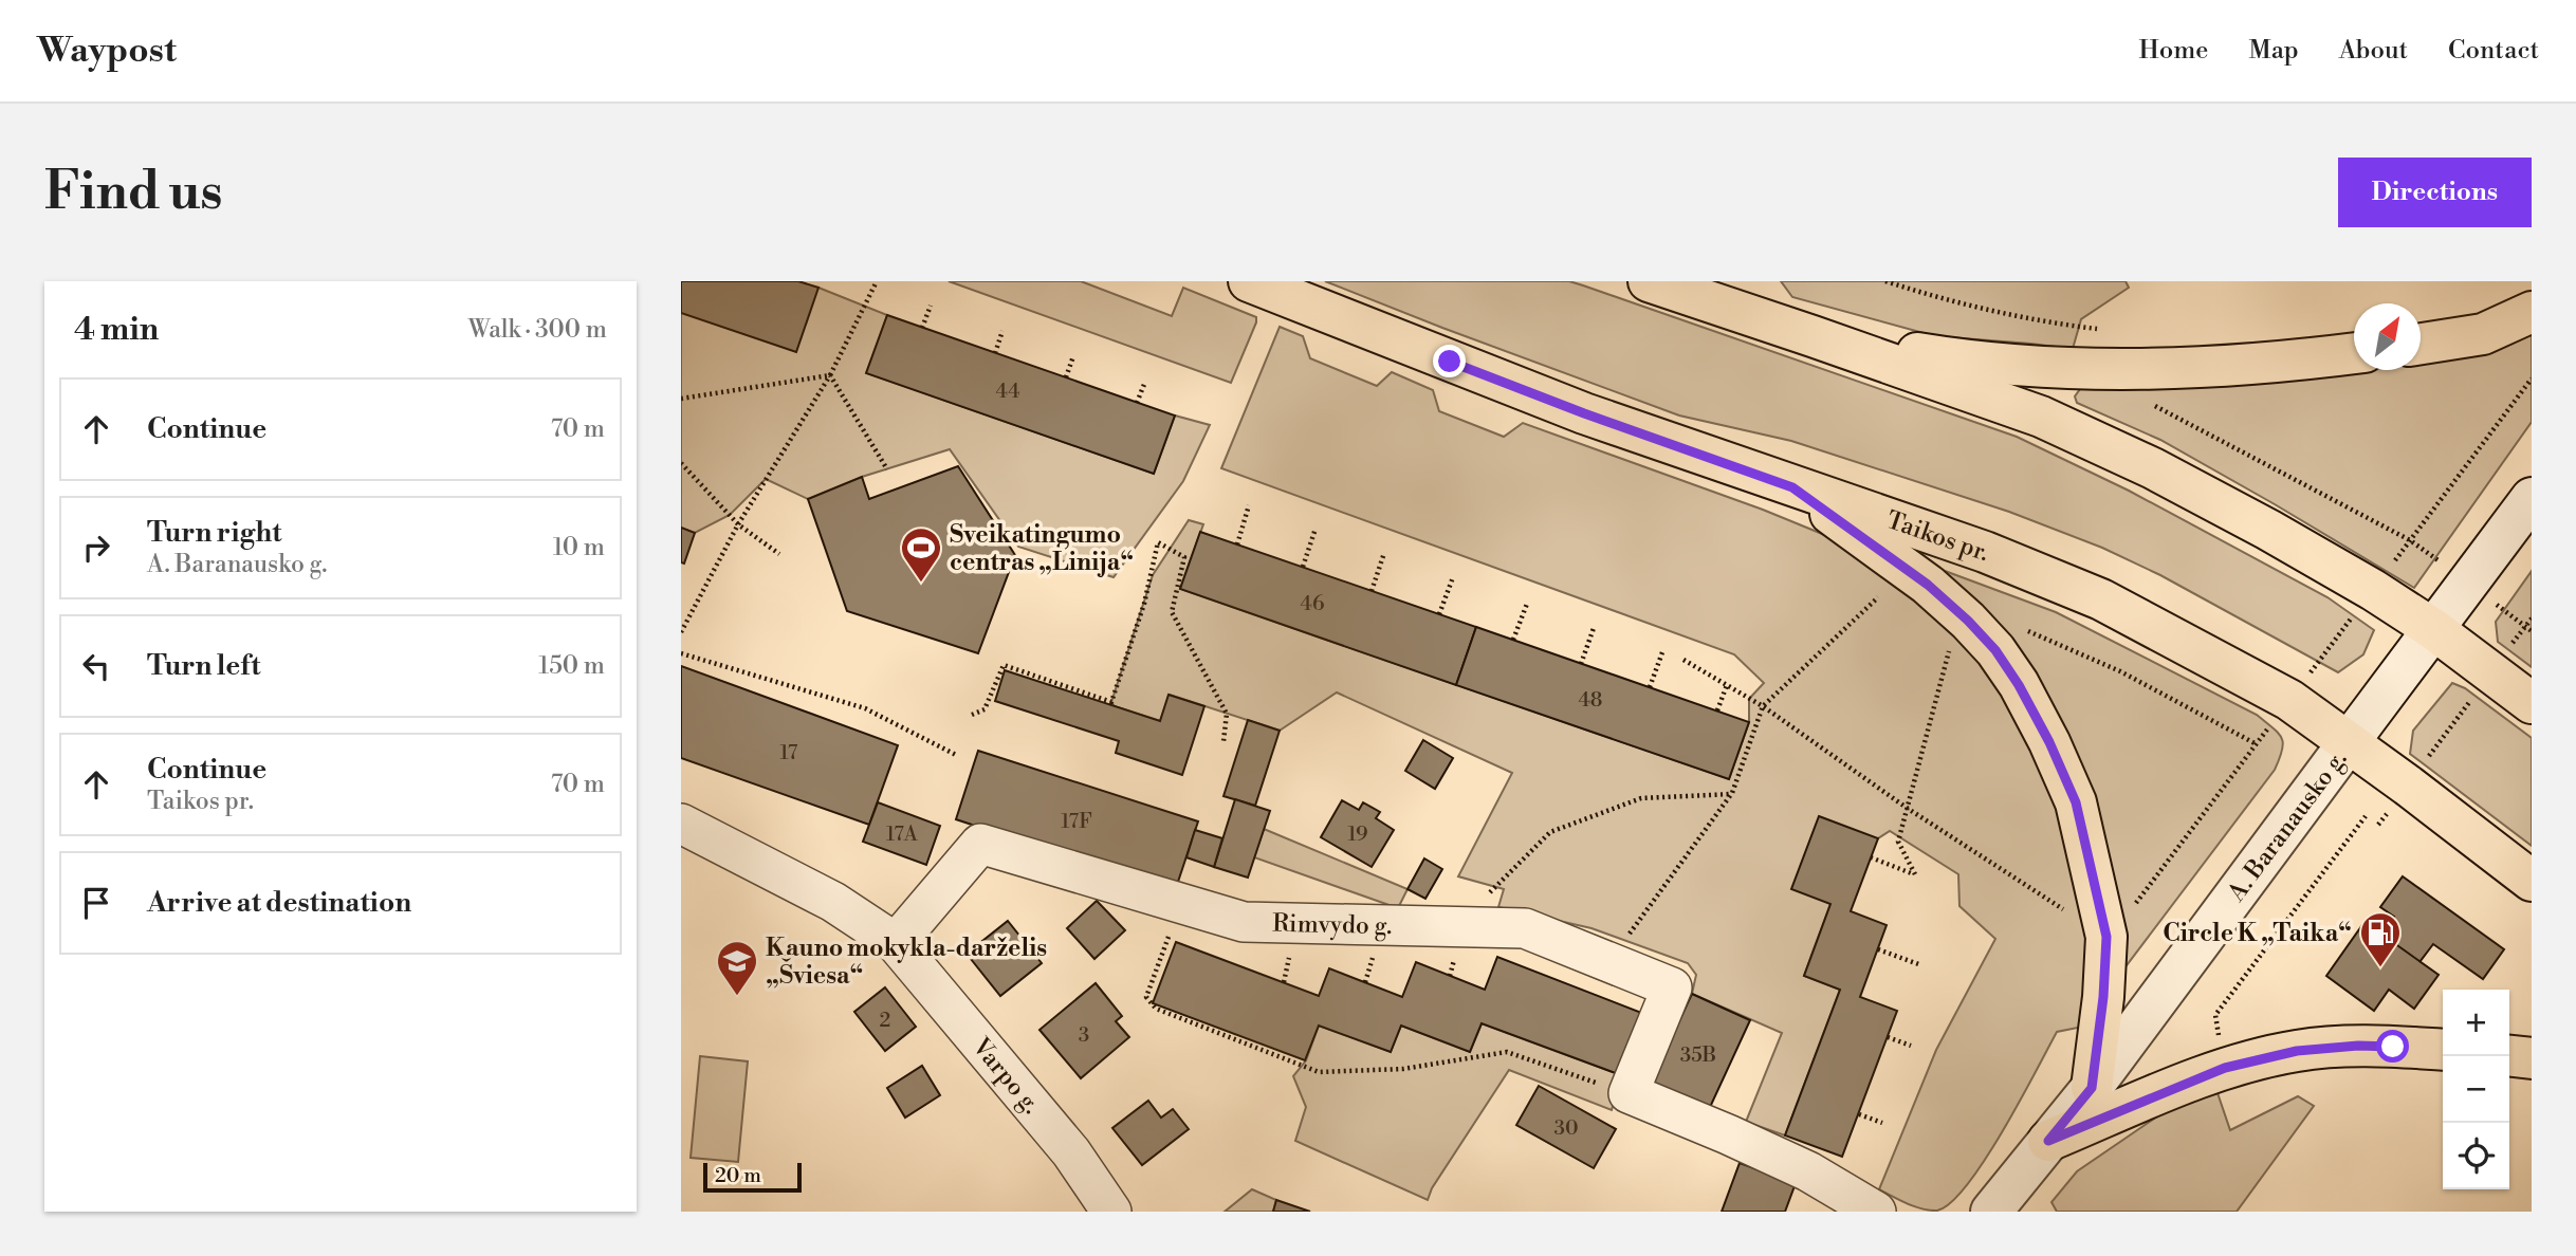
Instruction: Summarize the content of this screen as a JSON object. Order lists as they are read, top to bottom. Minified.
{"streets":{"main road":["Taikos pr."],"street":["A. Baranausko g.","Rimvydo g.","Varpo g."]},"crossings":[["Taikos pr.","A. Baranausko g."],["Rimvydo g.","Varpo g."]],"places":{"sports":["Sveikatingumo centras „Linija“"],"fuel station":["Circle K „Taika“"],"school or university":["Kauno mokykla-darželis „Šviesa“"]},"house_numbers":["44","46","48","17","17F","17A","19","2","3","35B","30"],"scale_bar":"20 m","north":"top right","page":{"header":"Waypost","nav":["Home","Map","About","Contact"],"buttons":"Directions","title":"Find us","heading":["4 min","Walk · 300 m"],"list":[["Continue","70 m"],["Turn right","A. Baranausko g.","10 m"],["Turn left","150 m"],["Continue","Taikos pr.","70 m"],"Arrive at destination"],"map_buttons":["+","−"],"scale":"20 m"}}
